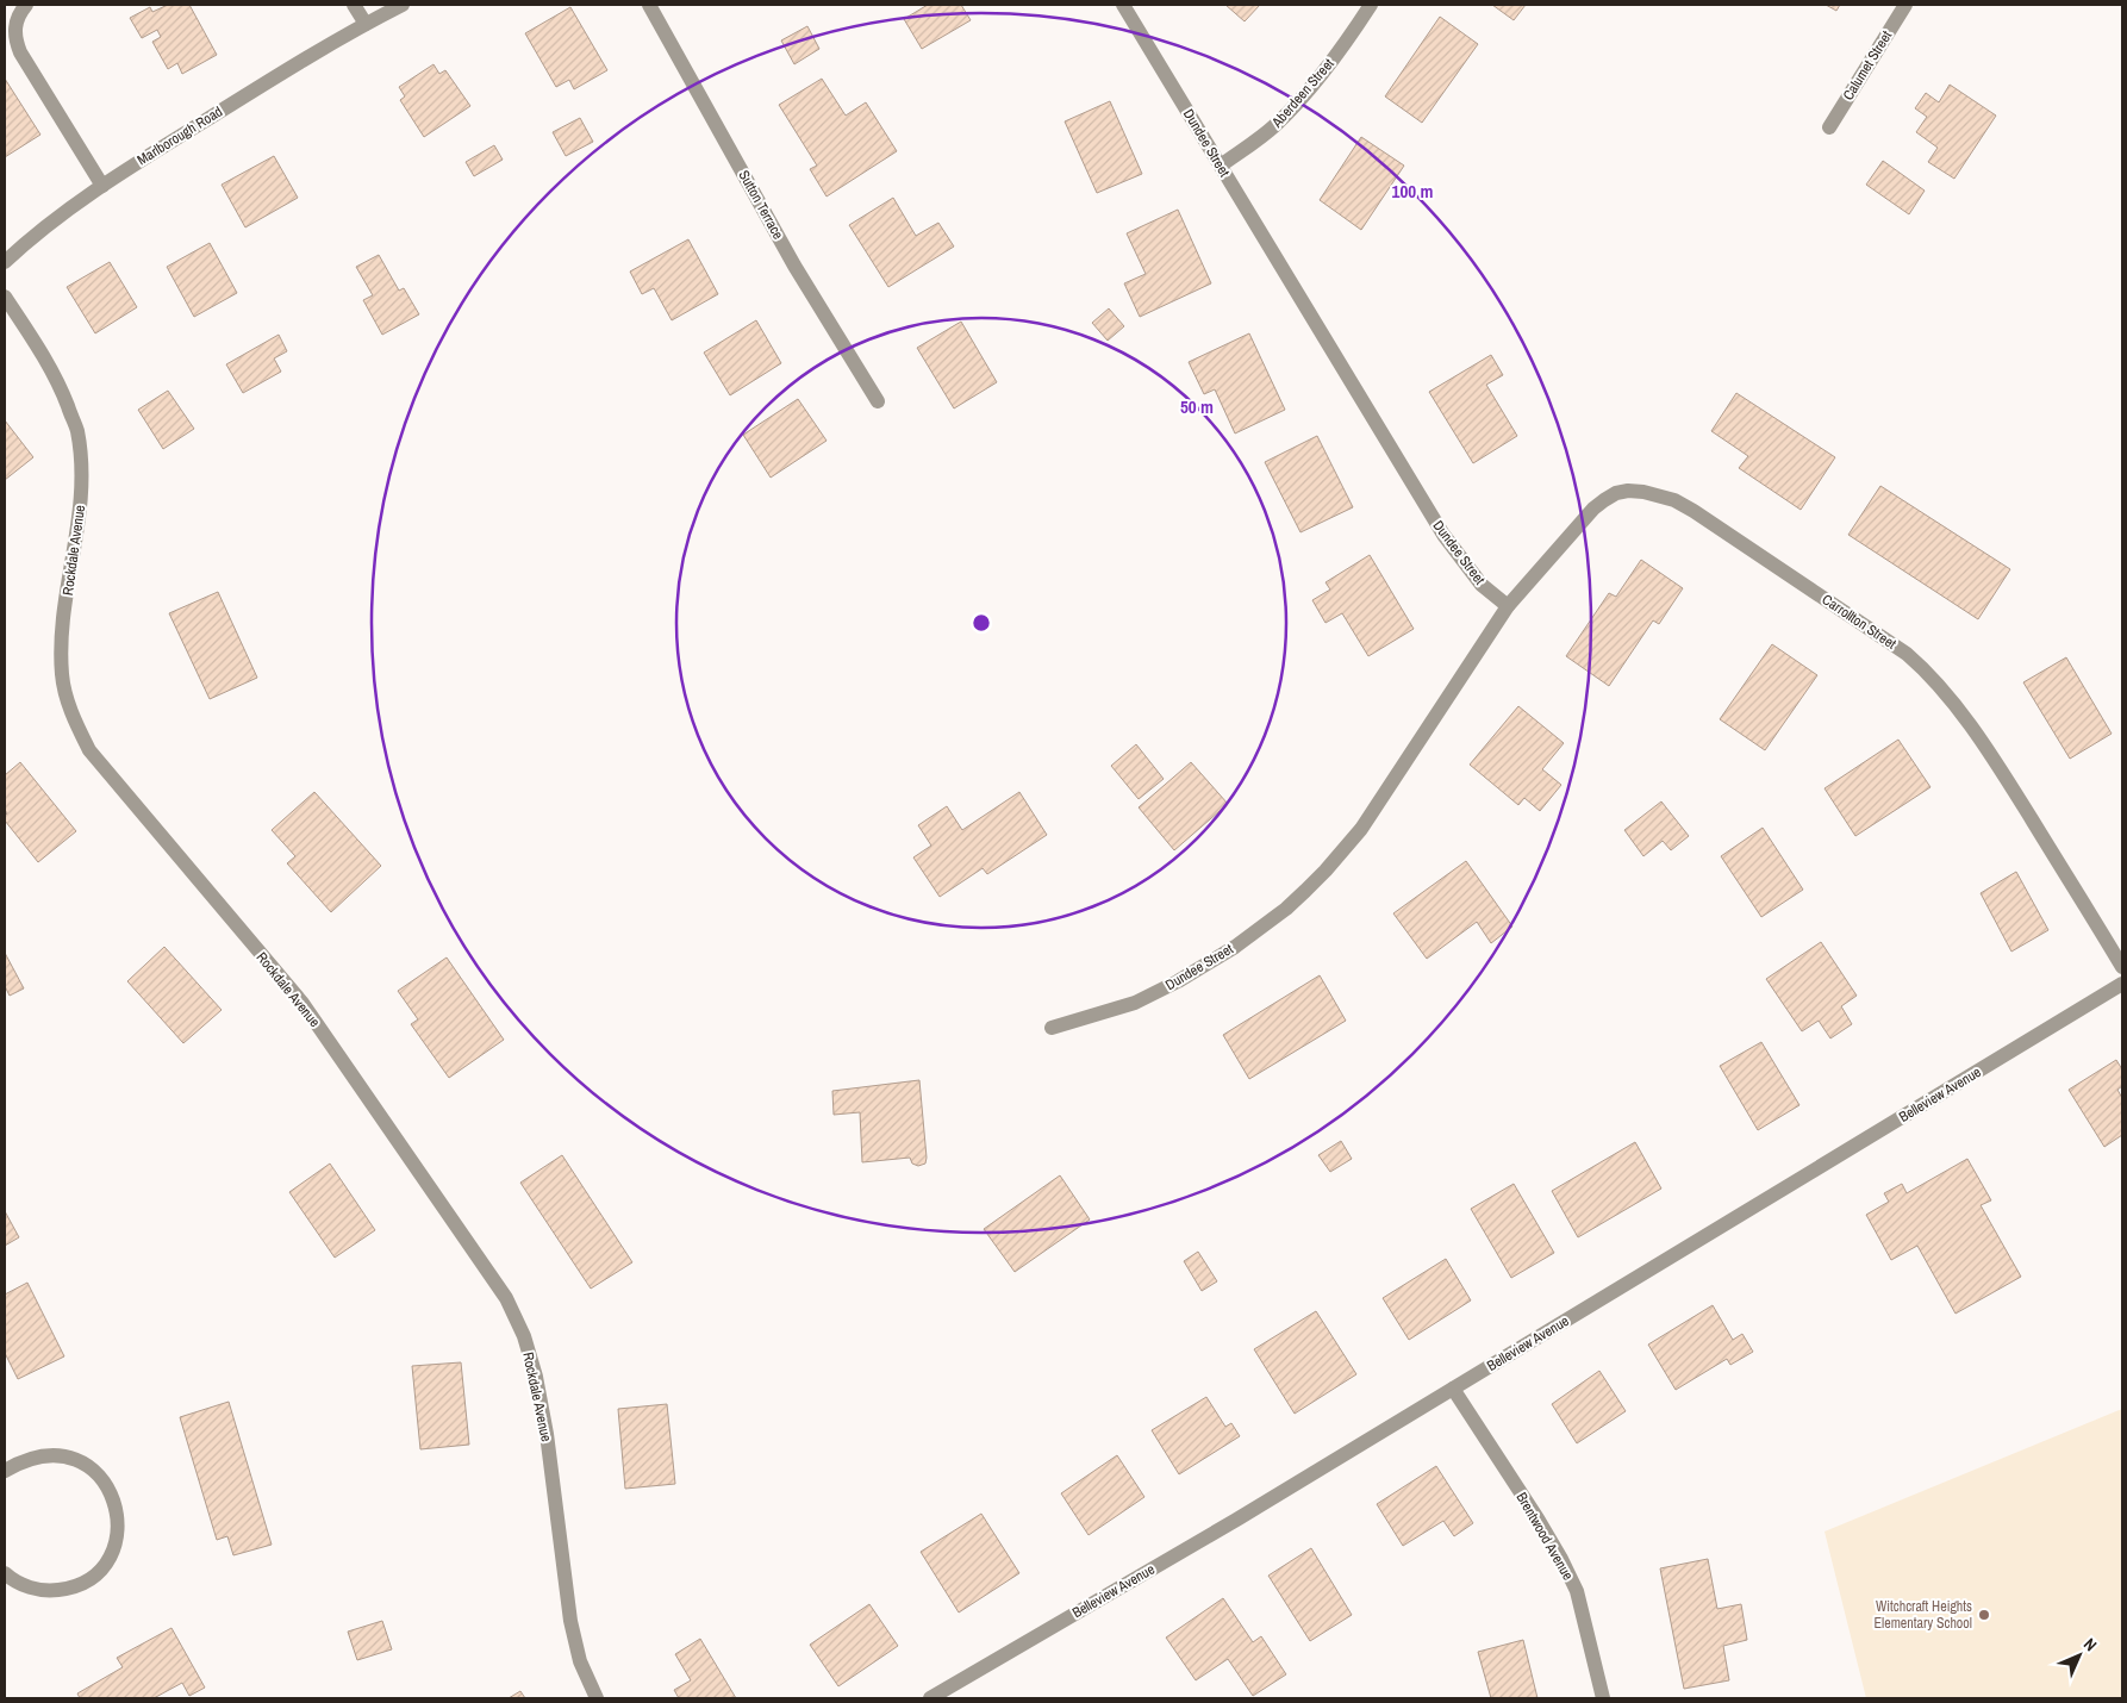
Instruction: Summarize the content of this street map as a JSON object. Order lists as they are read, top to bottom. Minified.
{"streets":{"street":["Calumet Street","Aberdeen Street","Marlborough Road","Dundee Street","Sutton Terrace","Rockdale Avenue","Carrollton Street","Belleview Avenue","Brentwood Avenue"]},"crossings":[["Aberdeen Street","Dundee Street"],["Dundee Street","Carrollton Street"],["Belleview Avenue","Brentwood Avenue"]],"places":["Witchcraft Heights Elementary School"],"north":"top right","rings":["100 m","50 m"]}
